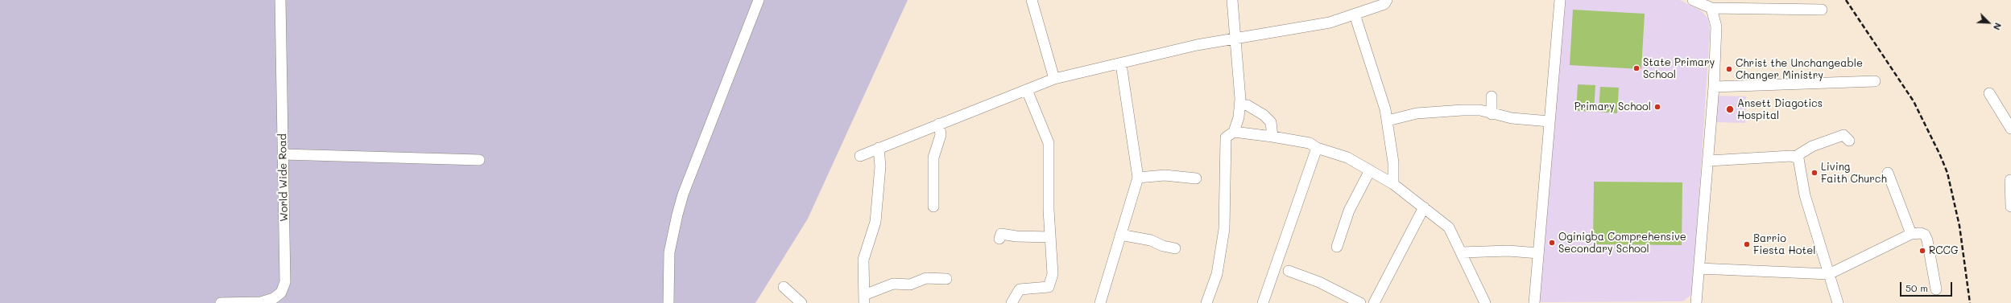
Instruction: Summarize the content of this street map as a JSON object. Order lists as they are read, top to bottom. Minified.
{"streets":{"street":["World Wide Road"]},"places":["State Primary School","Christ the Unchangeable Changer Ministry","Primary School","Ansett Diagotics Hospital","Living Faith Church","Oginigba Comprehensive Secondary School","Barrio Fiesta Hotel","RCCG"],"scale_bar":"50 m","north":"bottom right"}
